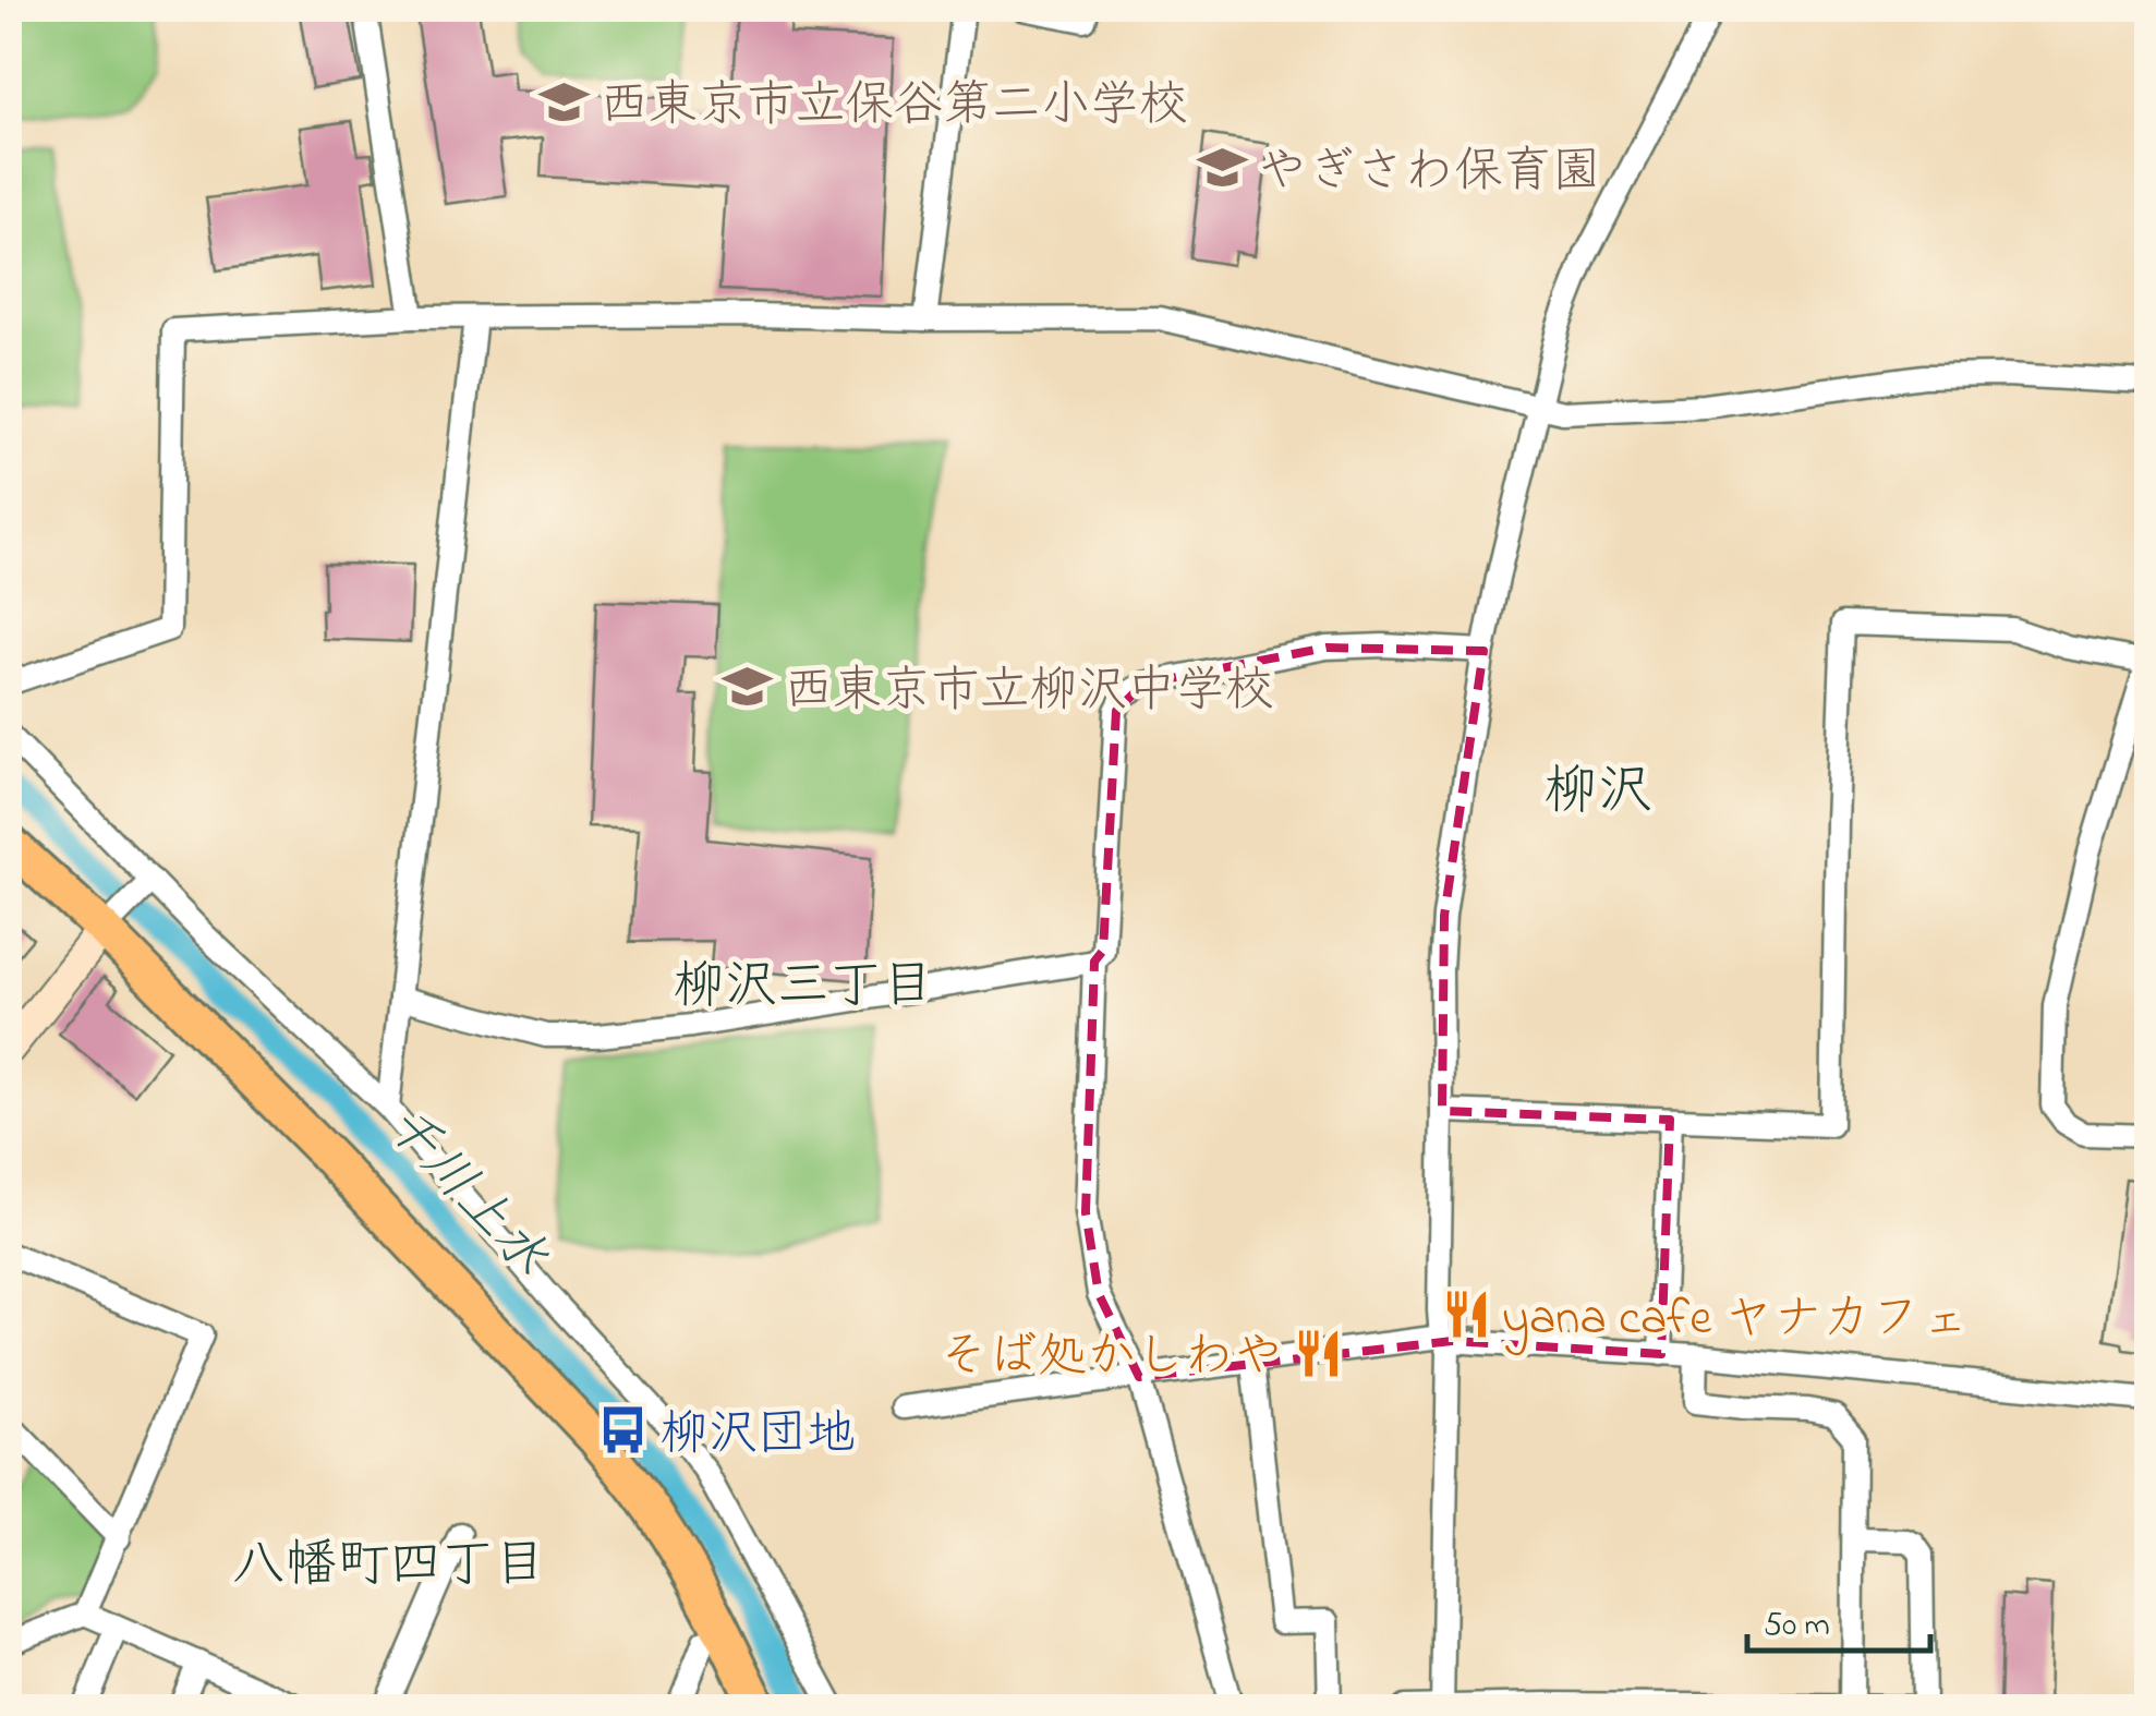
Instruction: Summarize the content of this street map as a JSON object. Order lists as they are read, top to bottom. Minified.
{"districts":["柳沢","柳沢三丁目","八幡町四丁目"],"water":["千川上水"],"places":{"school or university":["西東京市立保谷第二小学校","やぎさわ保育園","西東京市立柳沢中学校"],"restaurant":["yana cafe ヤナカフェ","そば処かしわや"],"bus stop":["柳沢団地"]},"scale_bar":"50 m"}
